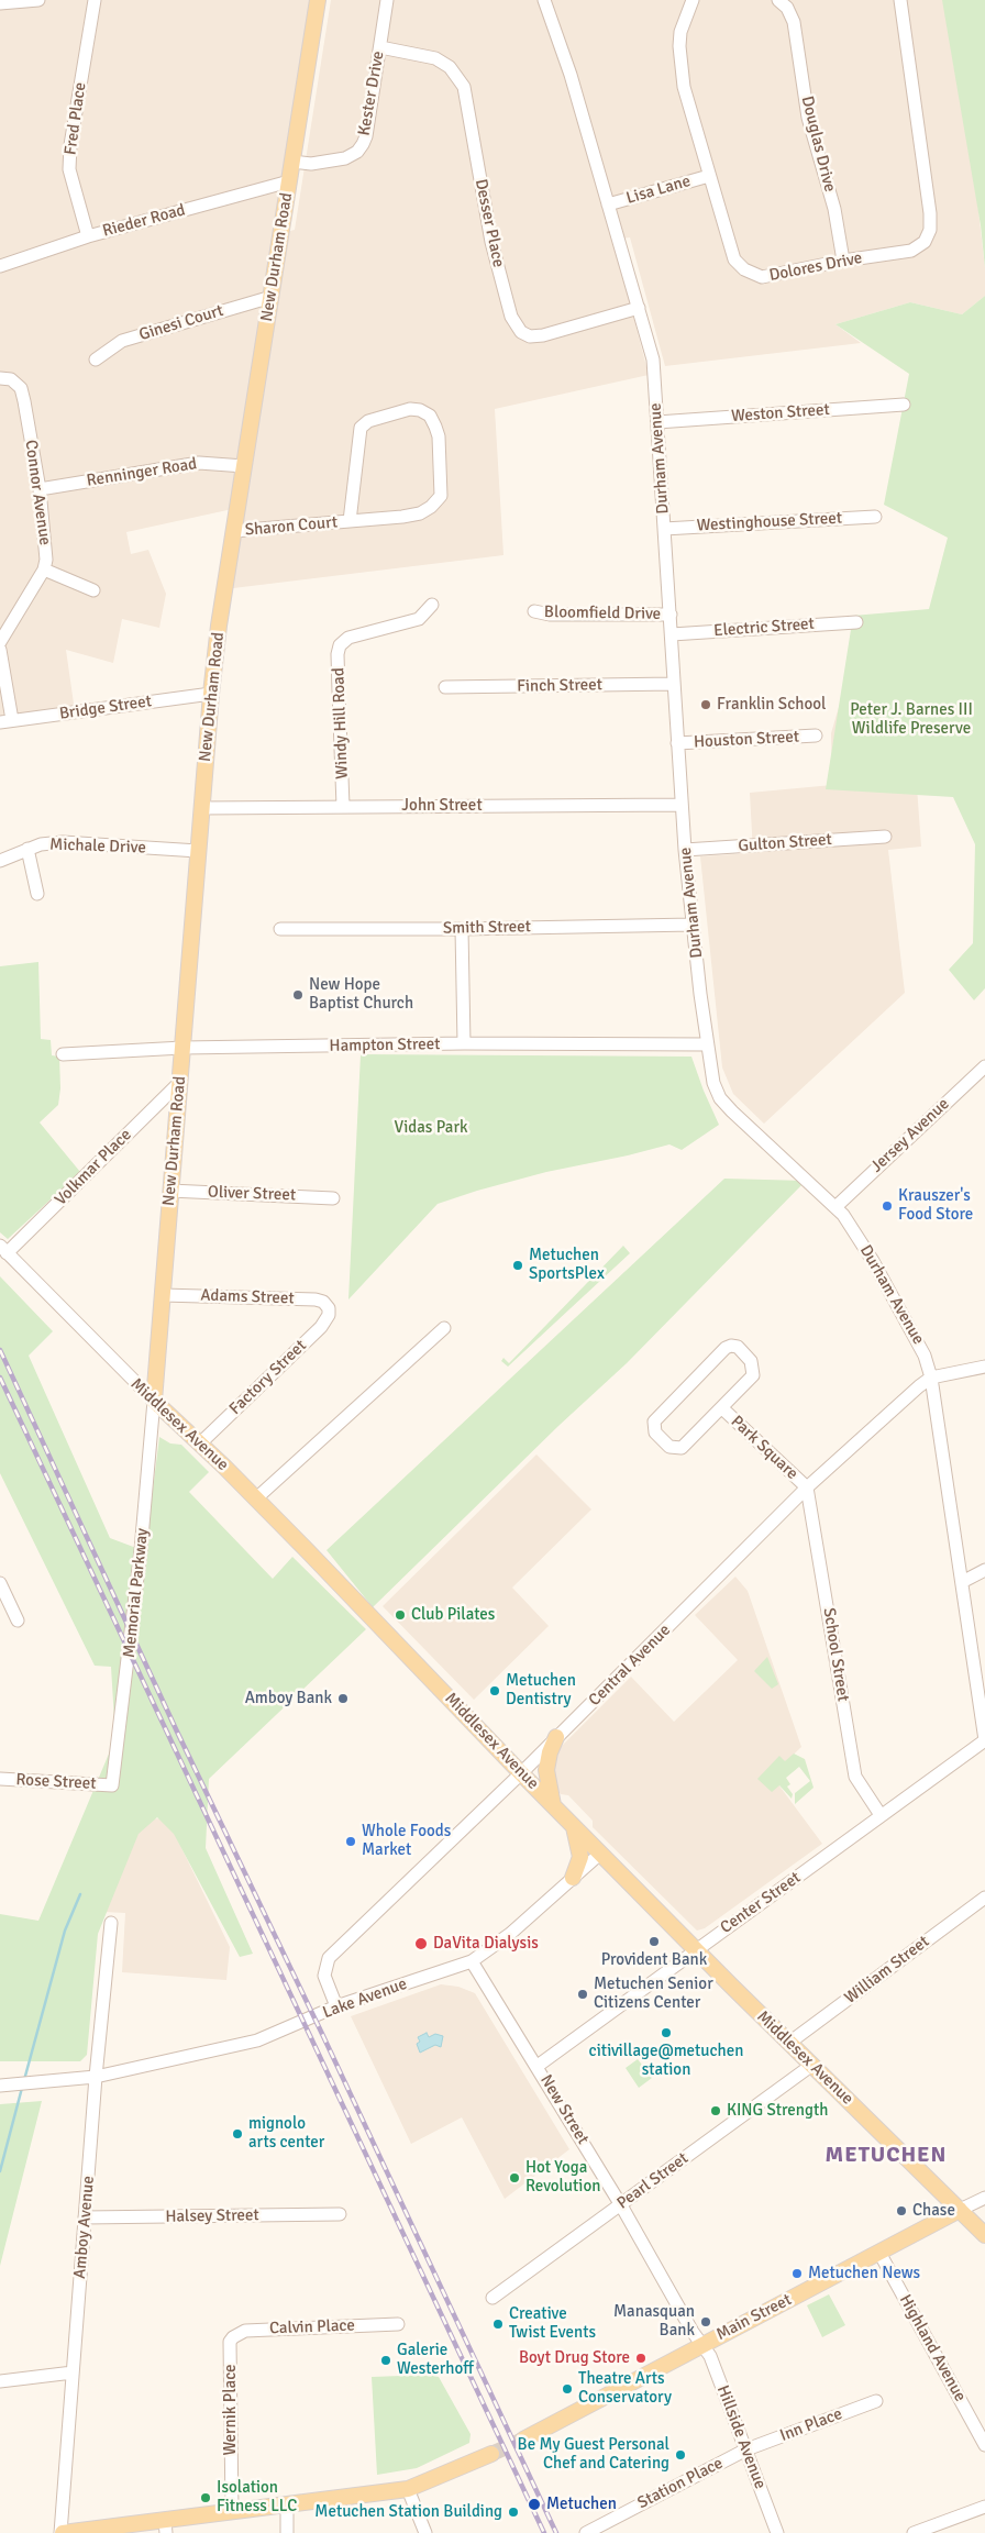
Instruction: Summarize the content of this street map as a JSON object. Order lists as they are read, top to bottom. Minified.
{"streets":{"main road":["New Durham Road","Middlesex Avenue","Main Street"],"street":["Kester Drive","Fred Place","Douglas Drive","Lisa Lane","Rieder Road","Desser Place","Dolores Drive","Ginesi Court","Weston Street","Durham Avenue","Renninger Road","Connor Avenue","Westinghouse Street","Sharon Court","Bloomfield Drive","Electric Street","Finch Street","Bridge Street","Windy Hill Road","Houston Street","John Street","Gulton Street","Michale Drive","Smith Street","Hampton Street","Jersey Avenue","Volkmar Place","Oliver Street","Adams Street","Factory Street","Park Square","Memorial Parkway","School Street","Central Avenue","Rose Street","Center Street","William Street","Lake Avenue","New Street","Pearl Street","Halsey Street","Amboy Avenue","Calvin Place","Highland Avenue","Wernik Place","Inn Place","Hillside Avenue","Station Place"]},"crossings":[["Kester Drive","Desser Place"],["Kester Drive","New Durham Road"],["Fred Place","Rieder Road"],["Douglas Drive","Dolores Drive"],["Lisa Lane","Dolores Drive"],["Lisa Lane","Durham Avenue"],["Rieder Road","New Durham Road"],["Desser Place","Durham Avenue"],["New Durham Road","Ginesi Court"],["New Durham Road","Renninger Road"],["New Durham Road","Sharon Court"],["New Durham Road","Bridge Street"],["New Durham Road","John Street"],["New Durham Road","Michale Drive"],["New Durham Road","Hampton Street"],["New Durham Road","Volkmar Place"],["New Durham Road","Oliver Street"],["New Durham Road","Adams Street"],["New Durham Road","Middlesex Avenue"],["New Durham Road","Memorial Parkway"],["Weston Street","Durham Avenue"],["Durham Avenue","Westinghouse Street"],["Durham Avenue","Bloomfield Drive"],["Durham Avenue","Electric Street"],["Durham Avenue","Finch Street"],["Durham Avenue","Houston Street"],["Durham Avenue","John Street"],["Durham Avenue","Gulton Street"],["Durham Avenue","Smith Street"],["Durham Avenue","Hampton Street"],["Durham Avenue","Jersey Avenue"],["Durham Avenue","Central Avenue"],["Durham Avenue","Center Street"],["Renninger Road","Connor Avenue"],["Windy Hill Road","John Street"],["Volkmar Place","Middlesex Avenue"],["Adams Street","Factory Street"],["Factory Street","Middlesex Avenue"],["Middlesex Avenue","Memorial Parkway"],["Middlesex Avenue","Central Avenue"],["Middlesex Avenue","Center Street"],["Middlesex Avenue","William Street"],["Middlesex Avenue","Lake Avenue"],["Middlesex Avenue","Pearl Street"],["Middlesex Avenue","Main Street"],["Park Square","School Street"],["Park Square","Central Avenue"],["Memorial Parkway","Rose Street"],["School Street","Central Avenue"],["School Street","Center Street"],["Central Avenue","Lake Avenue"],["Center Street","New Street"],["Lake Avenue","New Street"],["Lake Avenue","Amboy Avenue"],["New Street","Pearl Street"],["New Street","Main Street"],["New Street","Hillside Avenue"],["Halsey Street","Amboy Avenue"],["Main Street","Highland Avenue"],["Main Street","Hillside Avenue"],["Calvin Place","Wernik Place"],["Inn Place","Hillside Avenue"],["Inn Place","Station Place"],["Hillside Avenue","Station Place"]],"districts":["METUCHEN"],"parks":["Peter J. Barnes III Wildlife Preserve","Vidas Park"],"places":["Franklin School","New Hope Baptist Church","Krauszer's Food Store","Metuchen SportsPlex","Club Pilates","Metuchen Dentistry","Amboy Bank","Whole Foods Market","Provident Bank","DaVita Dialysis","Metuchen Senior Citizens Center","citivillage@metuchen station","KING Strength","mignolo arts center","Hot Yoga Revolution","Chase","Metuchen News","Manasquan Bank","Creative Twist Events","Boyt Drug Store","Galerie Westerhoff","Theatre Arts Conservatory","Be My Guest Personal Chef and Catering","Isolation Fitness LLC","Metuchen","Metuchen Station Building"]}
